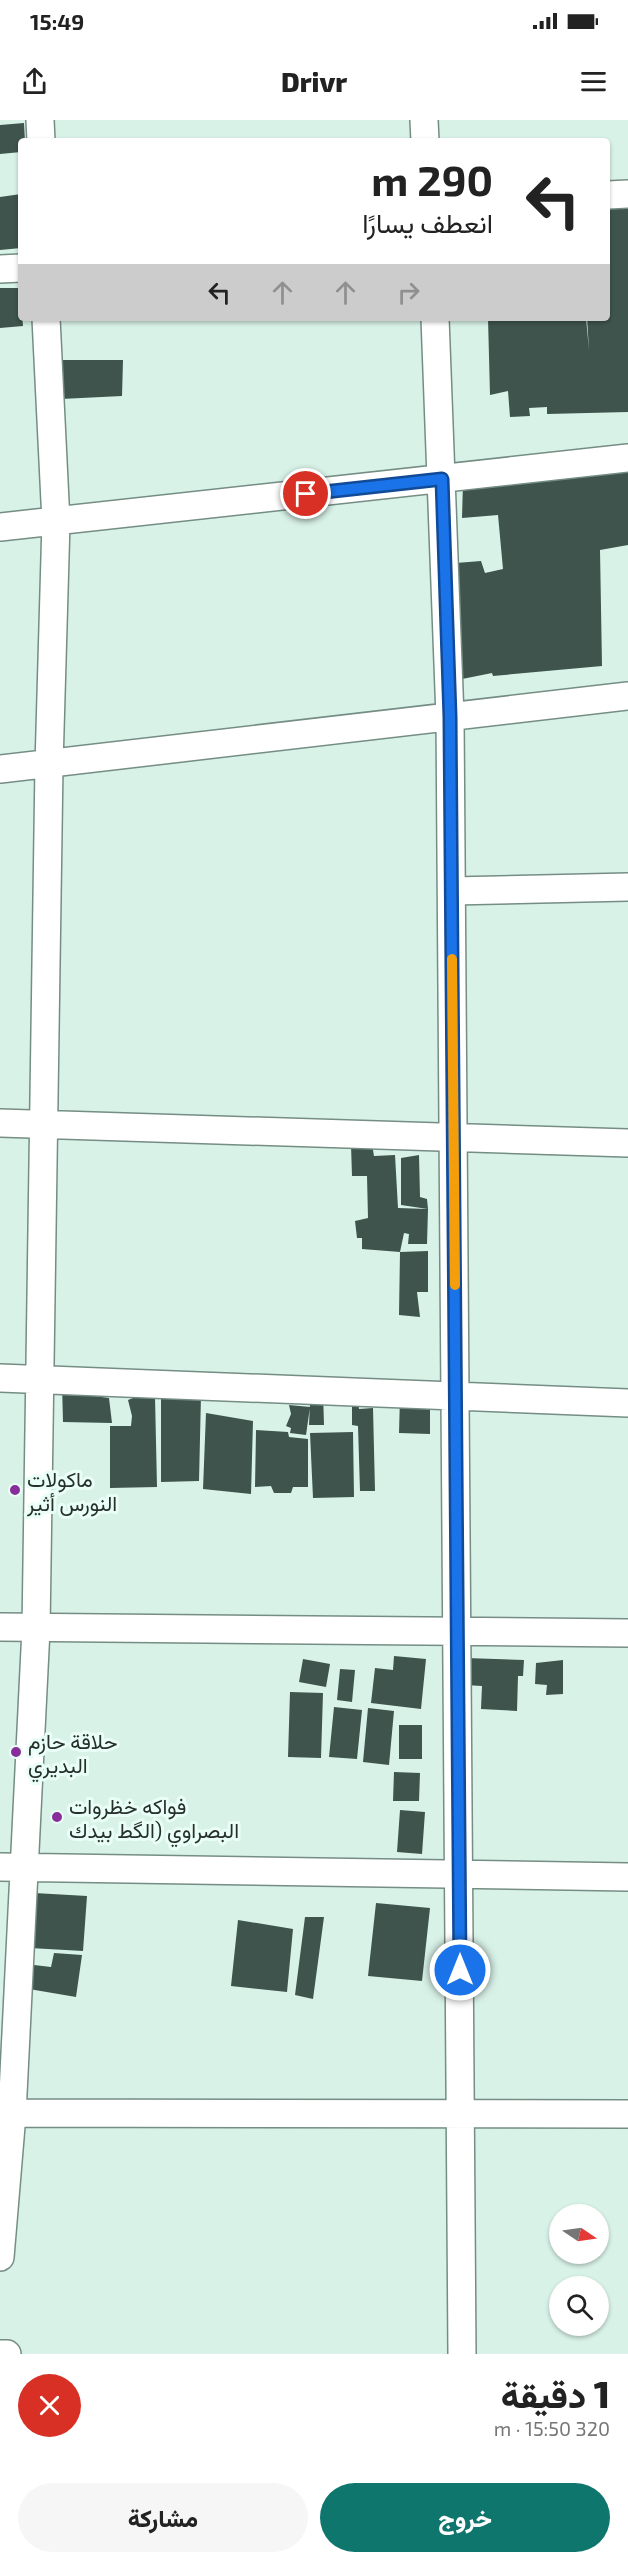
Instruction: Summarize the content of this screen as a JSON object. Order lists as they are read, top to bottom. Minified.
{"places":["ماكولات النورس أثير","حلاقة حازم البديري","فواكه خظروات البصراوي (الگط بيدك"],"north":"right","page":{"status":"15:49","header":"Drivr","turn":["290 m","انعطف يسارًا"],"heading":["1 دقيقة","320 m · 15:50"],"buttons":["خروج","مشاركة"]}}
